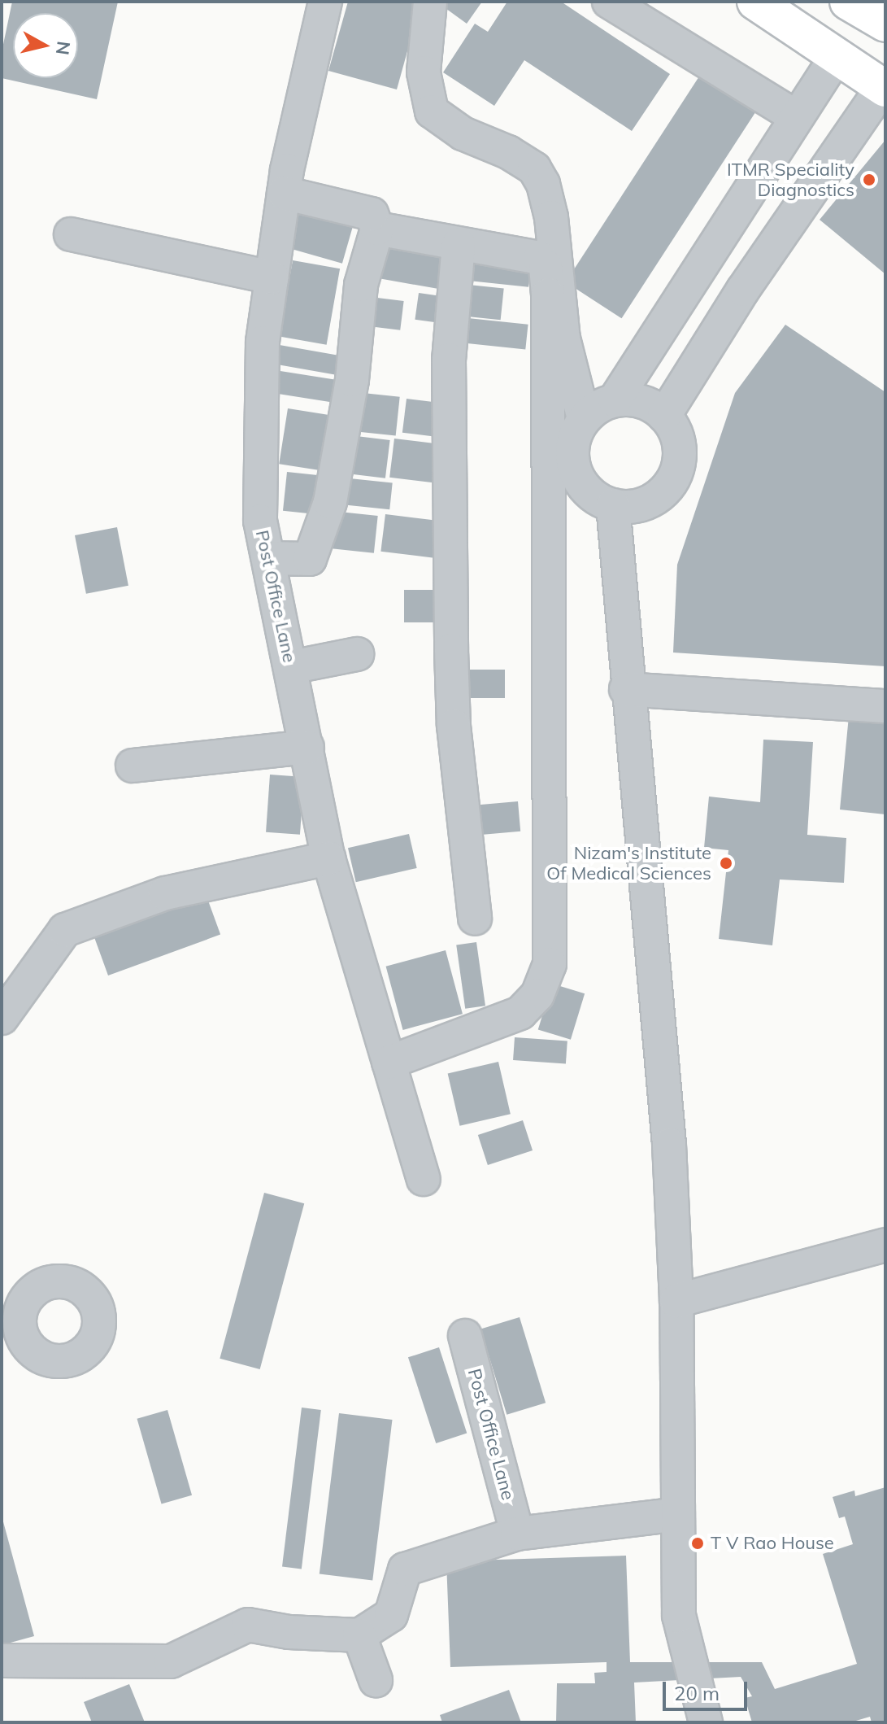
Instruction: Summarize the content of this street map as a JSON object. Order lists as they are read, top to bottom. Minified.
{"streets":{"street":["Post Office Lane"]},"places":["ITMR Speciality Diagnostics","Nizam's Institute Of Medical Sciences","T V Rao House"],"scale_bar":"20 m","north":"right"}
